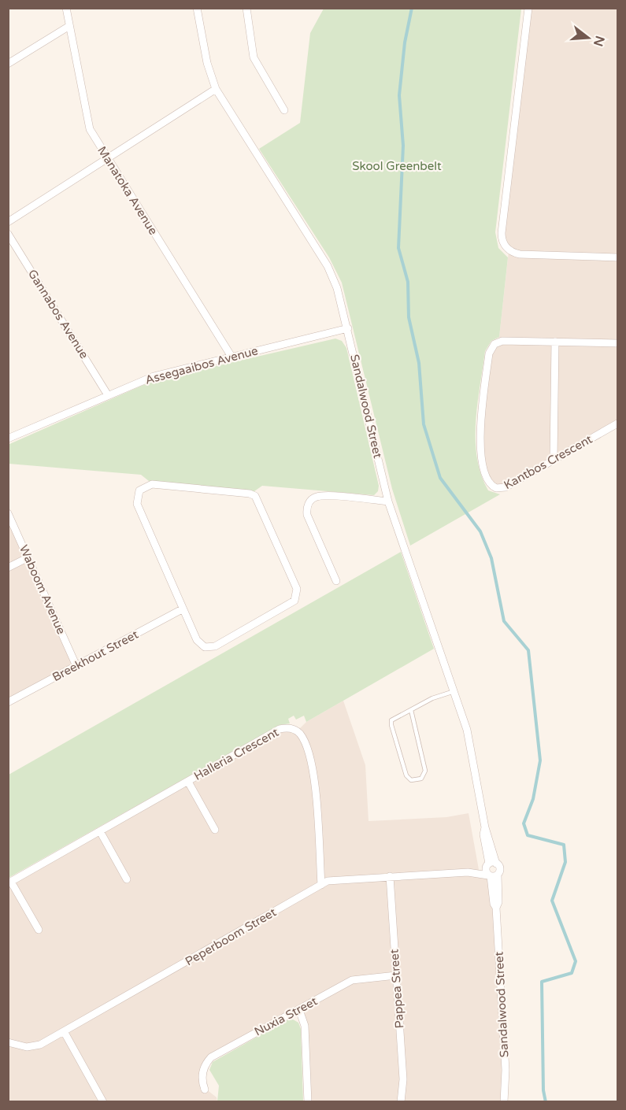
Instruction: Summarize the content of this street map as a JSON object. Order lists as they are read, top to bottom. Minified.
{"streets":{"street":["Manatoka Avenue","Gannabos Avenue","Assegaaibos Avenue","Sandalwood Street","Kantbos Crescent","Waboom Avenue","Breekhout Street","Halleria Crescent","Peperboom Street","Pappea Street","Nuxia Street"]},"crossings":[["Manatoka Avenue","Assegaaibos Avenue"],["Gannabos Avenue","Assegaaibos Avenue"],["Assegaaibos Avenue","Sandalwood Street"],["Sandalwood Street","Peperboom Street"],["Waboom Avenue","Breekhout Street"],["Halleria Crescent","Peperboom Street"],["Peperboom Street","Pappea Street"],["Pappea Street","Nuxia Street"]],"parks":["Skool Greenbelt"],"north":"right"}
